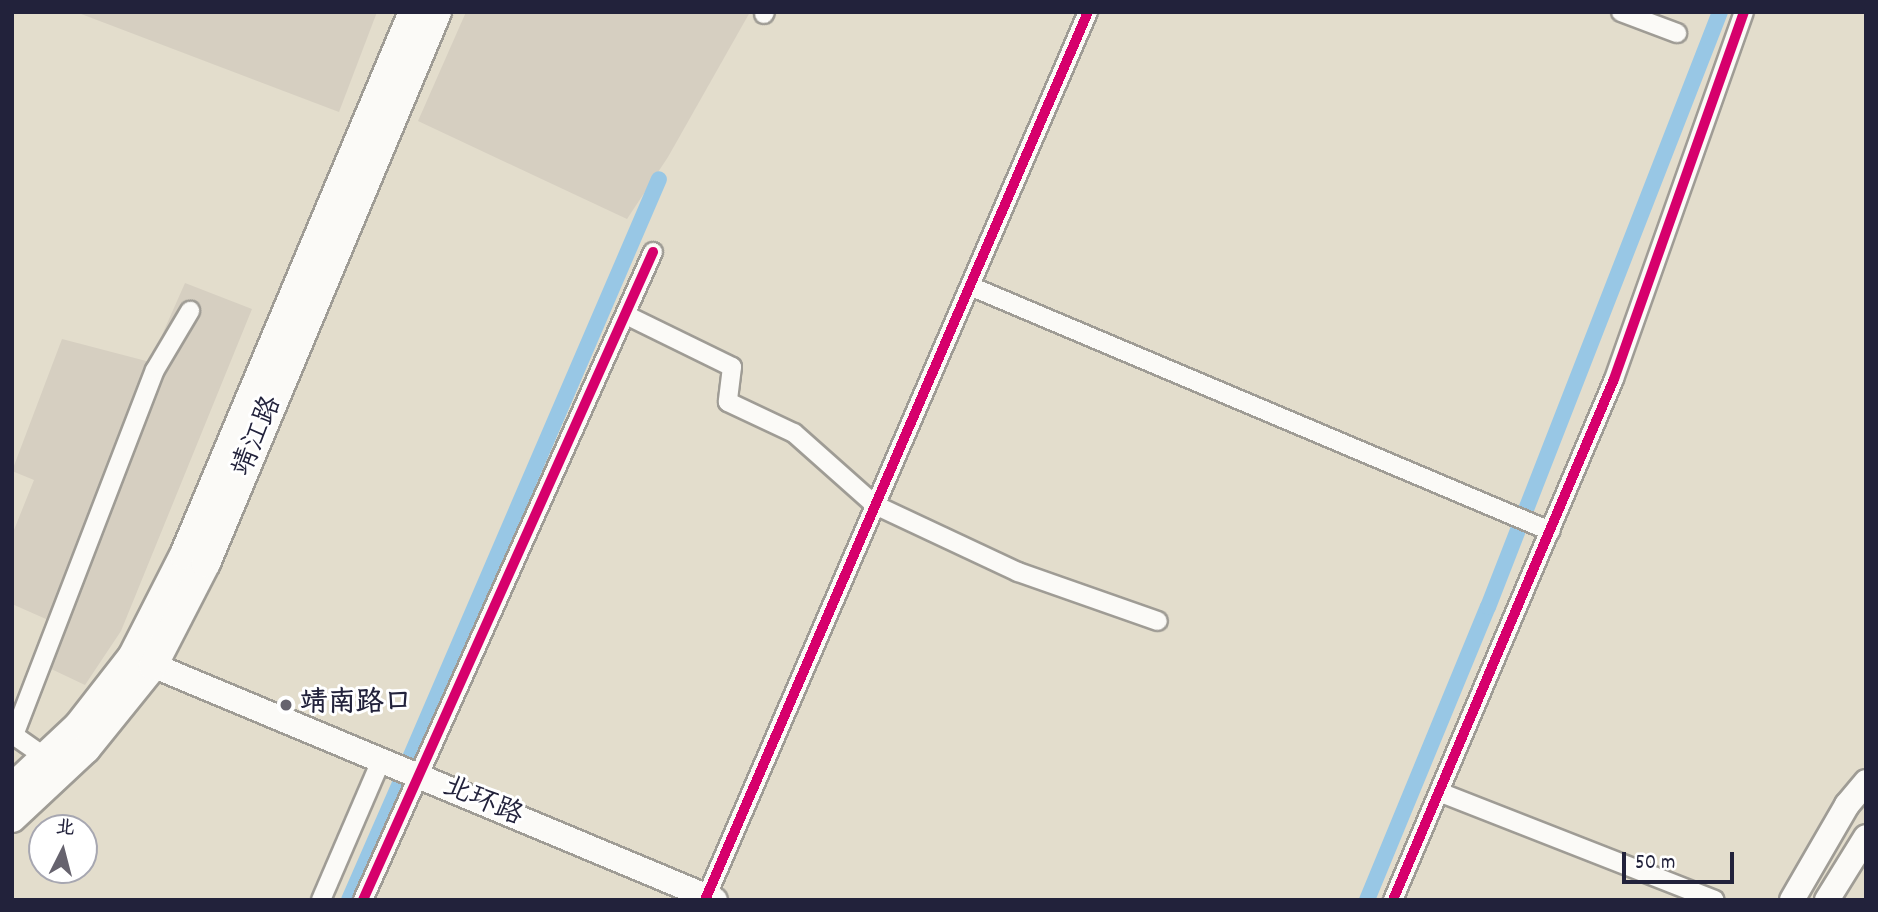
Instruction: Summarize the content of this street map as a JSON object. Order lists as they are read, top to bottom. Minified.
{"streets":{"main road":["靖江路","北环路"]},"crossings":[["靖江路","北环路"]],"places":["靖南路口"],"scale_bar":"50 m","north":"top"}
